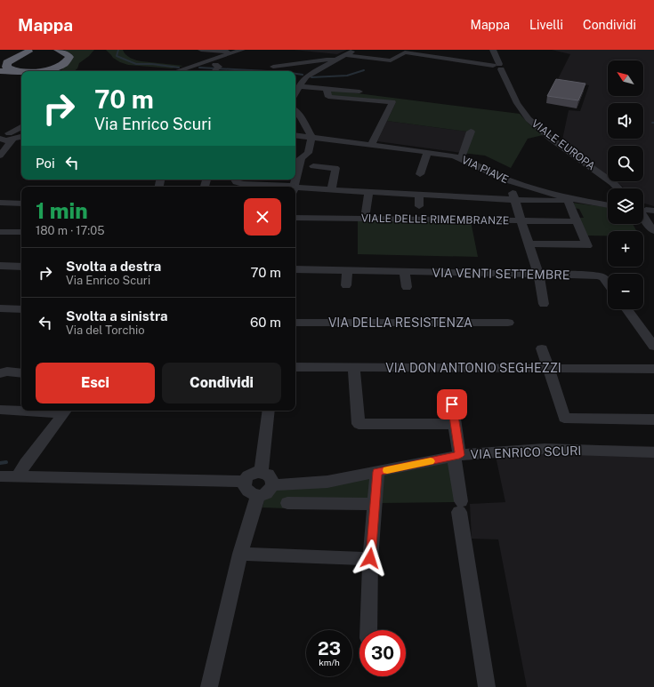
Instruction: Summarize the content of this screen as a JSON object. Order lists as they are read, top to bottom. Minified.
{"streets":{"street":["VIALE EUROPA","VIA PIAVE","VIALE DELLE RIMEMBRANZE","VIA VENTI SETTEMBRE","VIA DELLA RESISTENZA","VIA DON ANTONIO SEGHEZZI","VIA ENRICO SCURI"]},"north":"top left","page":{"header":"Mappa","nav":["Mappa","Livelli","Condividi"],"map_buttons":["+","−"],"turn":["70 m","Via Enrico Scuri"],"then":"Poi","heading":["1 min","180 m · 17:05"],"list":[{"name":"Svolta a destra","note":"Via Enrico Scuri","value":"70 m"},{"name":"Svolta a sinistra","note":"Via del Torchio","value":"60 m"}],"buttons":["Esci","Condividi"],"speed":"23 km/h","limit":"30"}}
